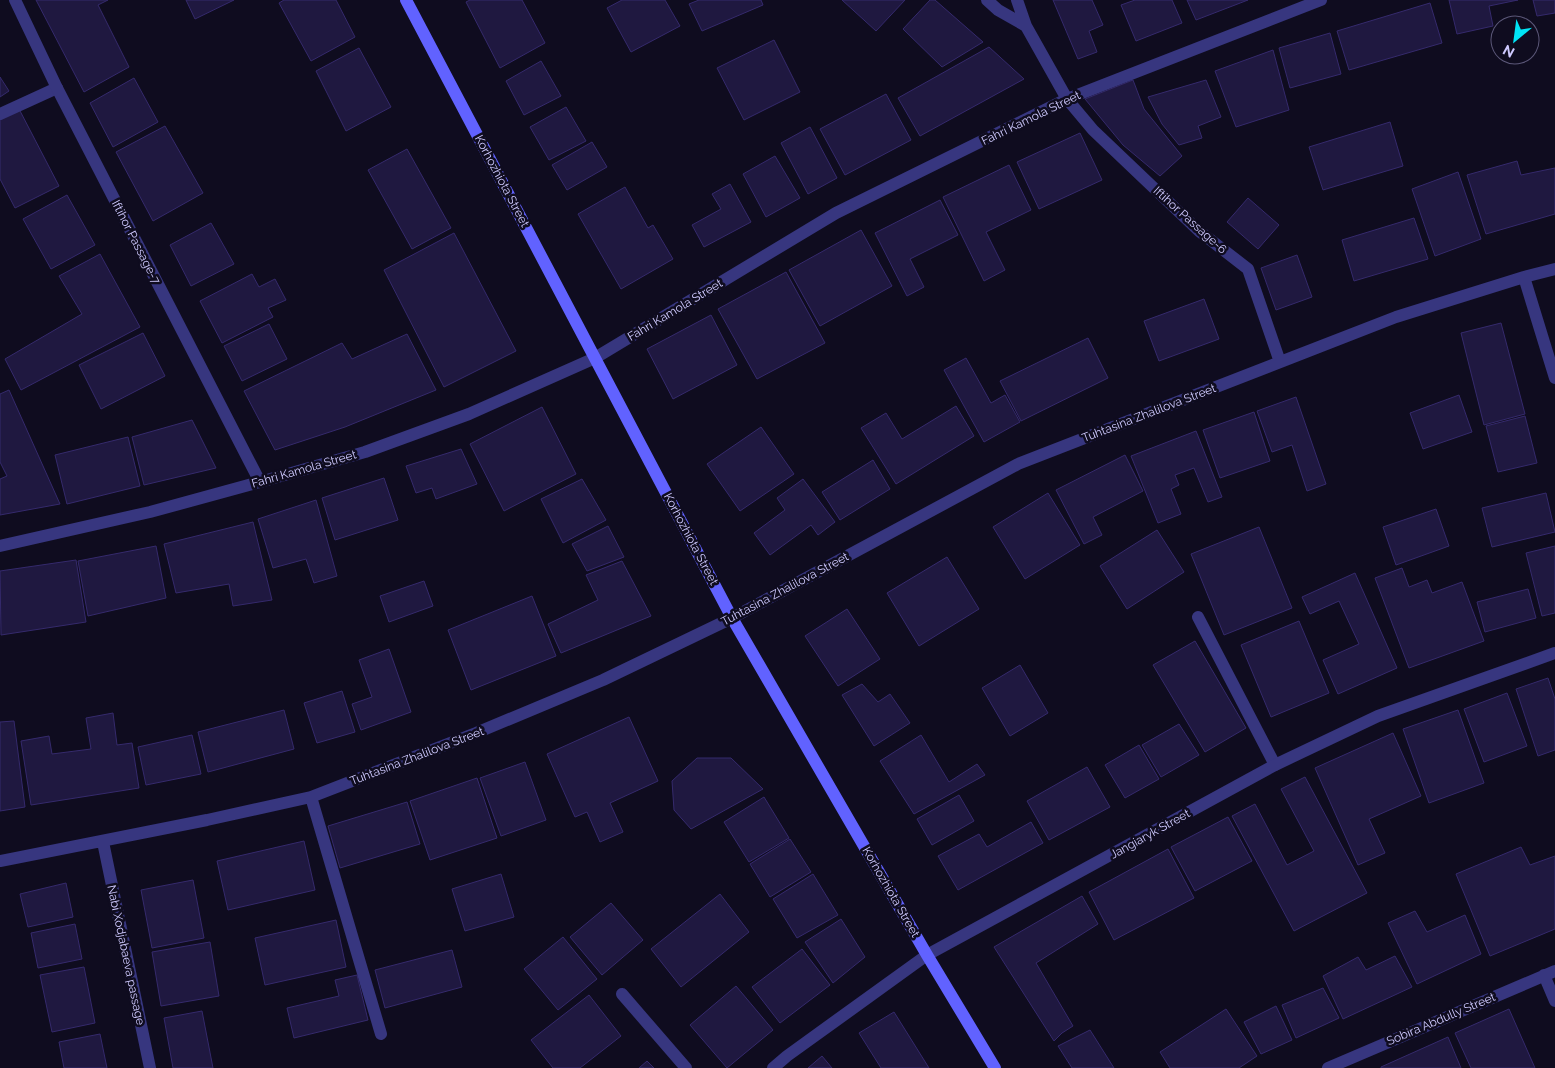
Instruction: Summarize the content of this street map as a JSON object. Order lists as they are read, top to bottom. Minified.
{"streets":{"street":["Fahri Kamola Street","Korhozhiota Street","Iftihor Passage-6","Iftihor Passage-7","Tuhtasina Zhalilova Street","Jangiaryk Street","Nabi Xodjabaeva passage","Sobira Abdully Street"]},"crossings":[["Fahri Kamola Street","Korhozhiota Street"],["Fahri Kamola Street","Iftihor Passage-6"],["Fahri Kamola Street","Iftihor Passage-7"],["Korhozhiota Street","Tuhtasina Zhalilova Street"],["Korhozhiota Street","Jangiaryk Street"],["Iftihor Passage-6","Tuhtasina Zhalilova Street"],["Tuhtasina Zhalilova Street","Nabi Xodjabaeva passage"]],"north":"bottom left"}
